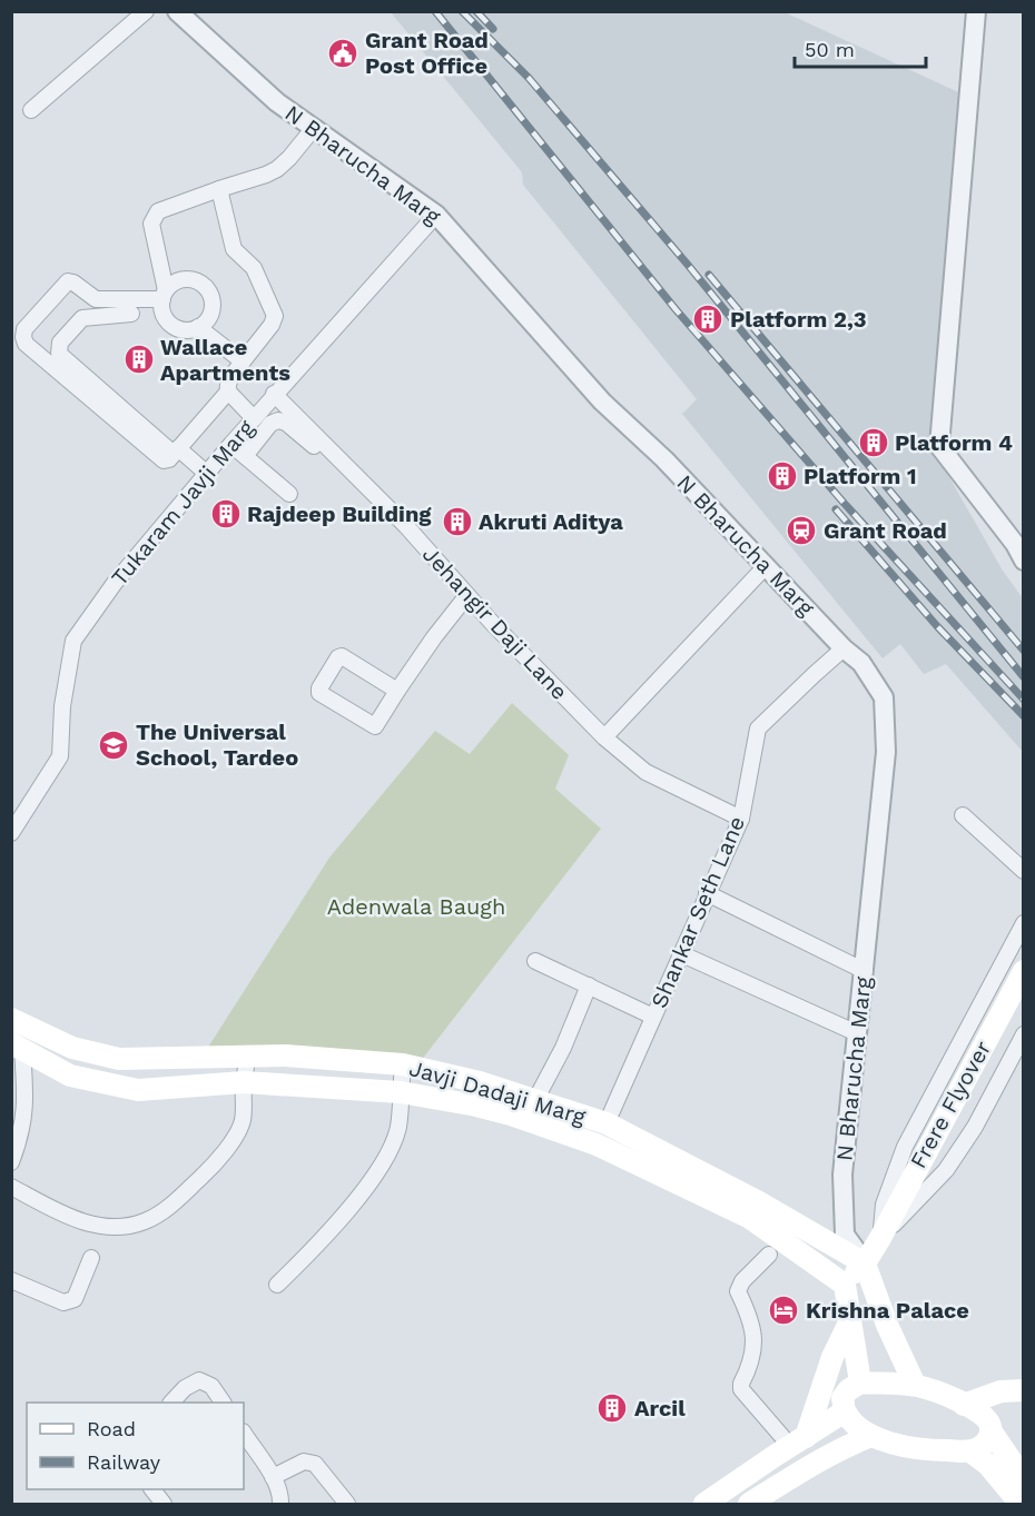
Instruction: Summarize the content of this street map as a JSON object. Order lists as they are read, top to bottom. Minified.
{"streets":{"main road":["Javji Dadaji Marg","Frere Flyover"],"street":["N Bharucha Marg","Tukaram Javji Marg","Jehangir Daji Lane","Shankar Seth Lane"]},"crossings":[["N Bharucha Marg","Tukaram Javji Marg"],["N Bharucha Marg","Shankar Seth Lane"],["N Bharucha Marg","Javji Dadaji Marg"],["N Bharucha Marg","Frere Flyover"],["Tukaram Javji Marg","Jehangir Daji Lane"],["Jehangir Daji Lane","Shankar Seth Lane"],["Shankar Seth Lane","Javji Dadaji Marg"],["Javji Dadaji Marg","Frere Flyover"]],"parks":["Adenwala Baugh"],"places":{"public building":["Grant Road Post Office"],"building":["Platform 2,3","Wallace Apartments","Platform 4","Platform 1","Rajdeep Building","Akruti Aditya","Arcil"],"station":["Grant Road"],"school or university":["The Universal School, Tardeo"],"hotel":["Krishna Palace"]},"legend":["Road","Railway"],"scale_bar":"50 m"}
